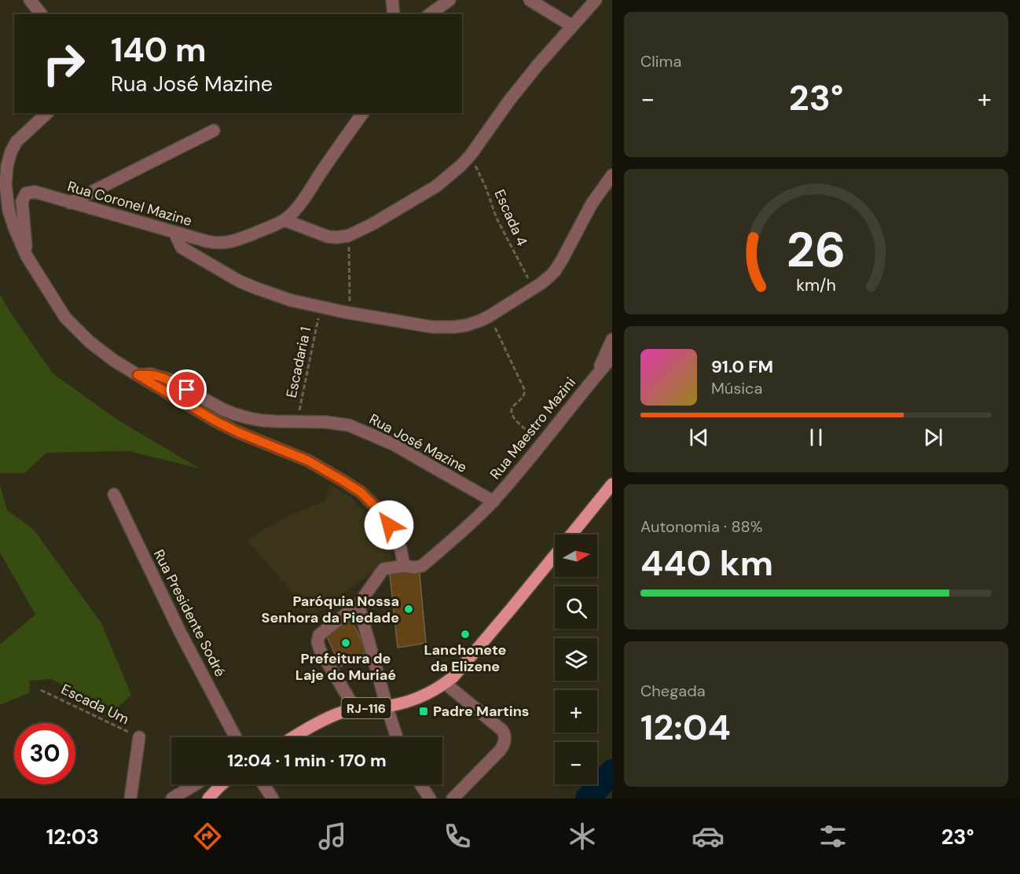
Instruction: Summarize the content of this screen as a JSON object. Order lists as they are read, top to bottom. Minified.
{"streets":{"main road":["RJ-116"],"street":["Rua Coronel Mazine","Rua Maestro Mazini","Rua José Mazine","Rua Presidente Sodré"],"path":["Escada 4","Escadaria 1","Escada Um"]},"crossings":[["Escadaria 1","Rua José Mazine"],["Rua Maestro Mazini","Rua José Mazine"],["Rua Maestro Mazini","RJ-116"]],"places":{"other":["Paróquia Nossa Senhora da Piedade","Lanchonete da Elizene","Prefeitura de Laje do Muriaé"],"transit":["Padre Martins"]},"north":"right","page":{"tile":["Clima",["Autonomia · 88%","440 km"],["Chegada","12:04"]],"turn":["140 m","Rua José Mazine"],"heat":["−","23°","+"],"song":["91.0 FM","Música"],"map_buttons":["+","−"],"limit":"30","trip":"12:04 · 1 min · 170 m","tabs":["12:03","23°"],"gauge":["26","km/h"]}}
